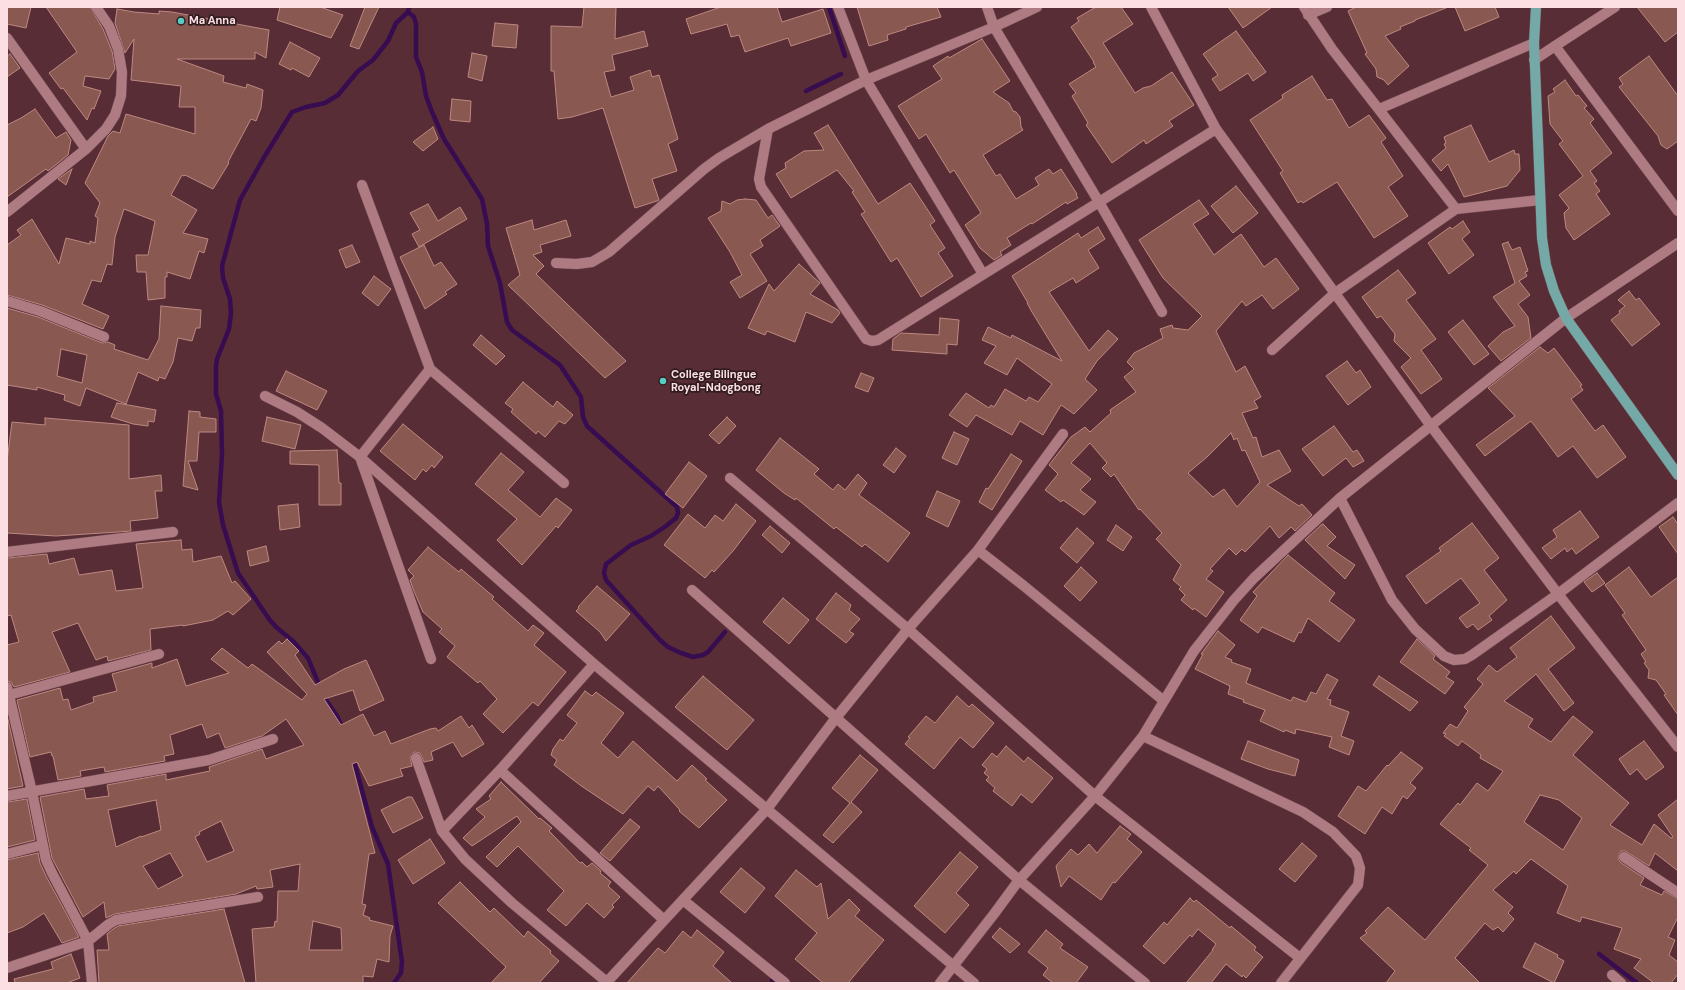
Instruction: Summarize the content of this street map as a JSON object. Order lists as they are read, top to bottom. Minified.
{"places":["Ma Anna","College Bilingue Royal-Ndogbong"]}
